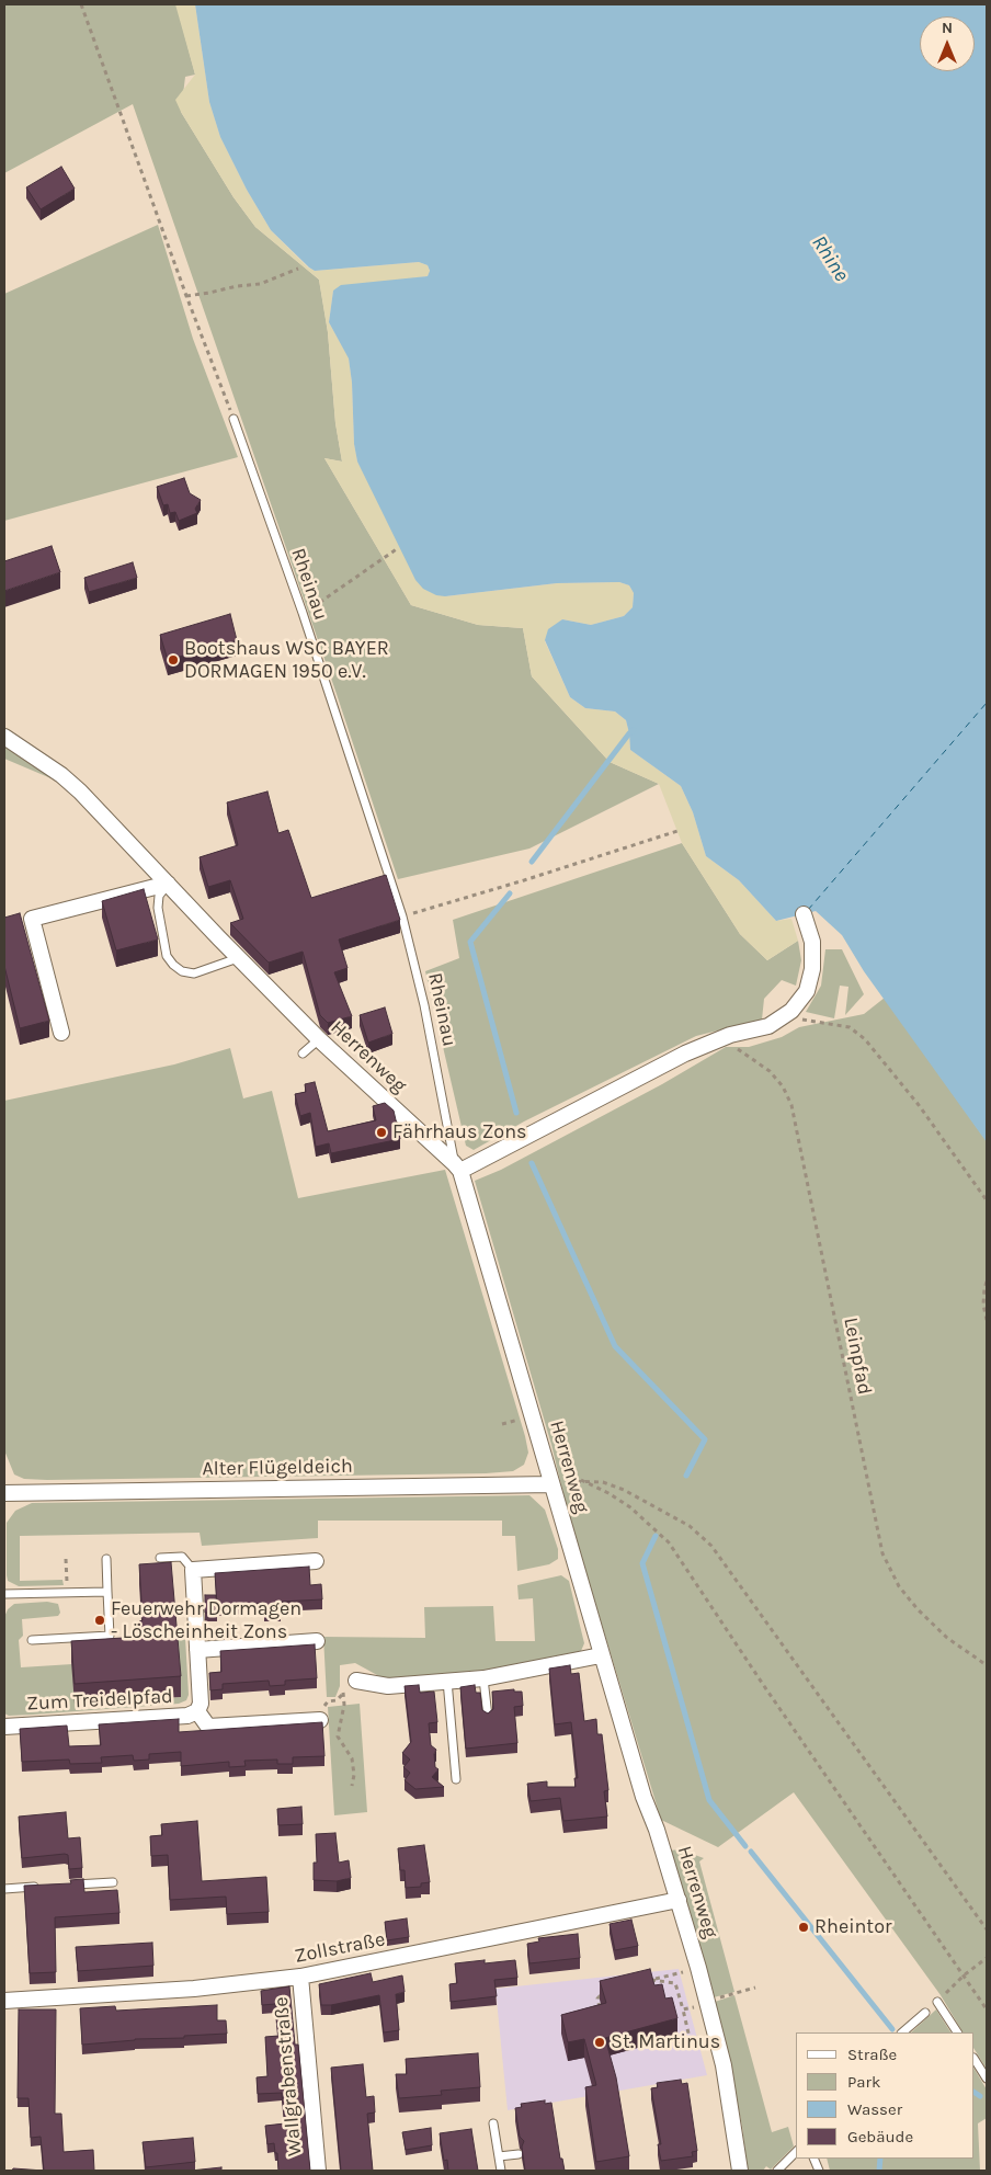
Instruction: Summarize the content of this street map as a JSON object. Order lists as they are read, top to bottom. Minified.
{"streets":{"street":["Herrenweg","Alter Flügeldeich","Zum Treidelpfad","Zollstraße","Wallgrabenstraße"],"lane":["Rheinau"],"path":["Leinpfad"]},"crossings":[["Rheinau","Herrenweg"],["Herrenweg","Alter Flügeldeich"],["Herrenweg","Zollstraße"],["Zollstraße","Wallgrabenstraße"]],"water":["Rhine"],"places":["Bootshaus WSC BAYER DORMAGEN 1950 e.V.","Fährhaus Zons","Feuerwehr Dormagen - Löscheinheit Zons","Rheintor","St. Martinus"],"legend":["Straße","Park","Wasser","Gebäude"],"north":"top"}
